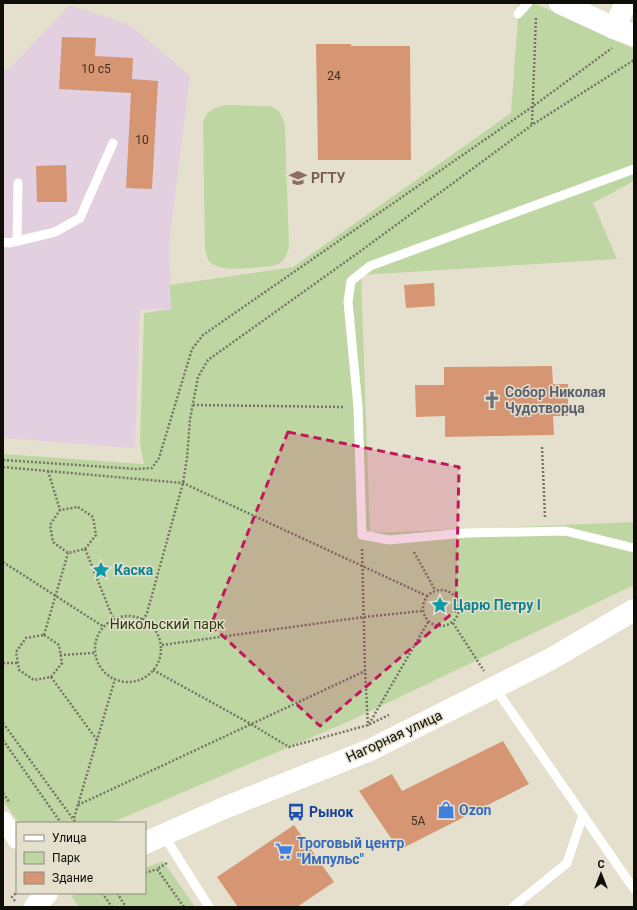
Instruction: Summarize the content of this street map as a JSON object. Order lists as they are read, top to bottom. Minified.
{"streets":{"street":["Нагорная улица"]},"parks":["Никольский парк"],"places":{"school or university":["РГТУ"],"church":["Собор Николая Чудотворца"],"place":["Каска","Царю Петру I"],"shop":["Ozon"],"bus stop":["Рынок"],"supermarket":["Троговый центр \"Импульс\""]},"house_numbers":["10 с5","24","10","5А"],"legend":["Улица","Парк","Здание"],"north":"top"}
